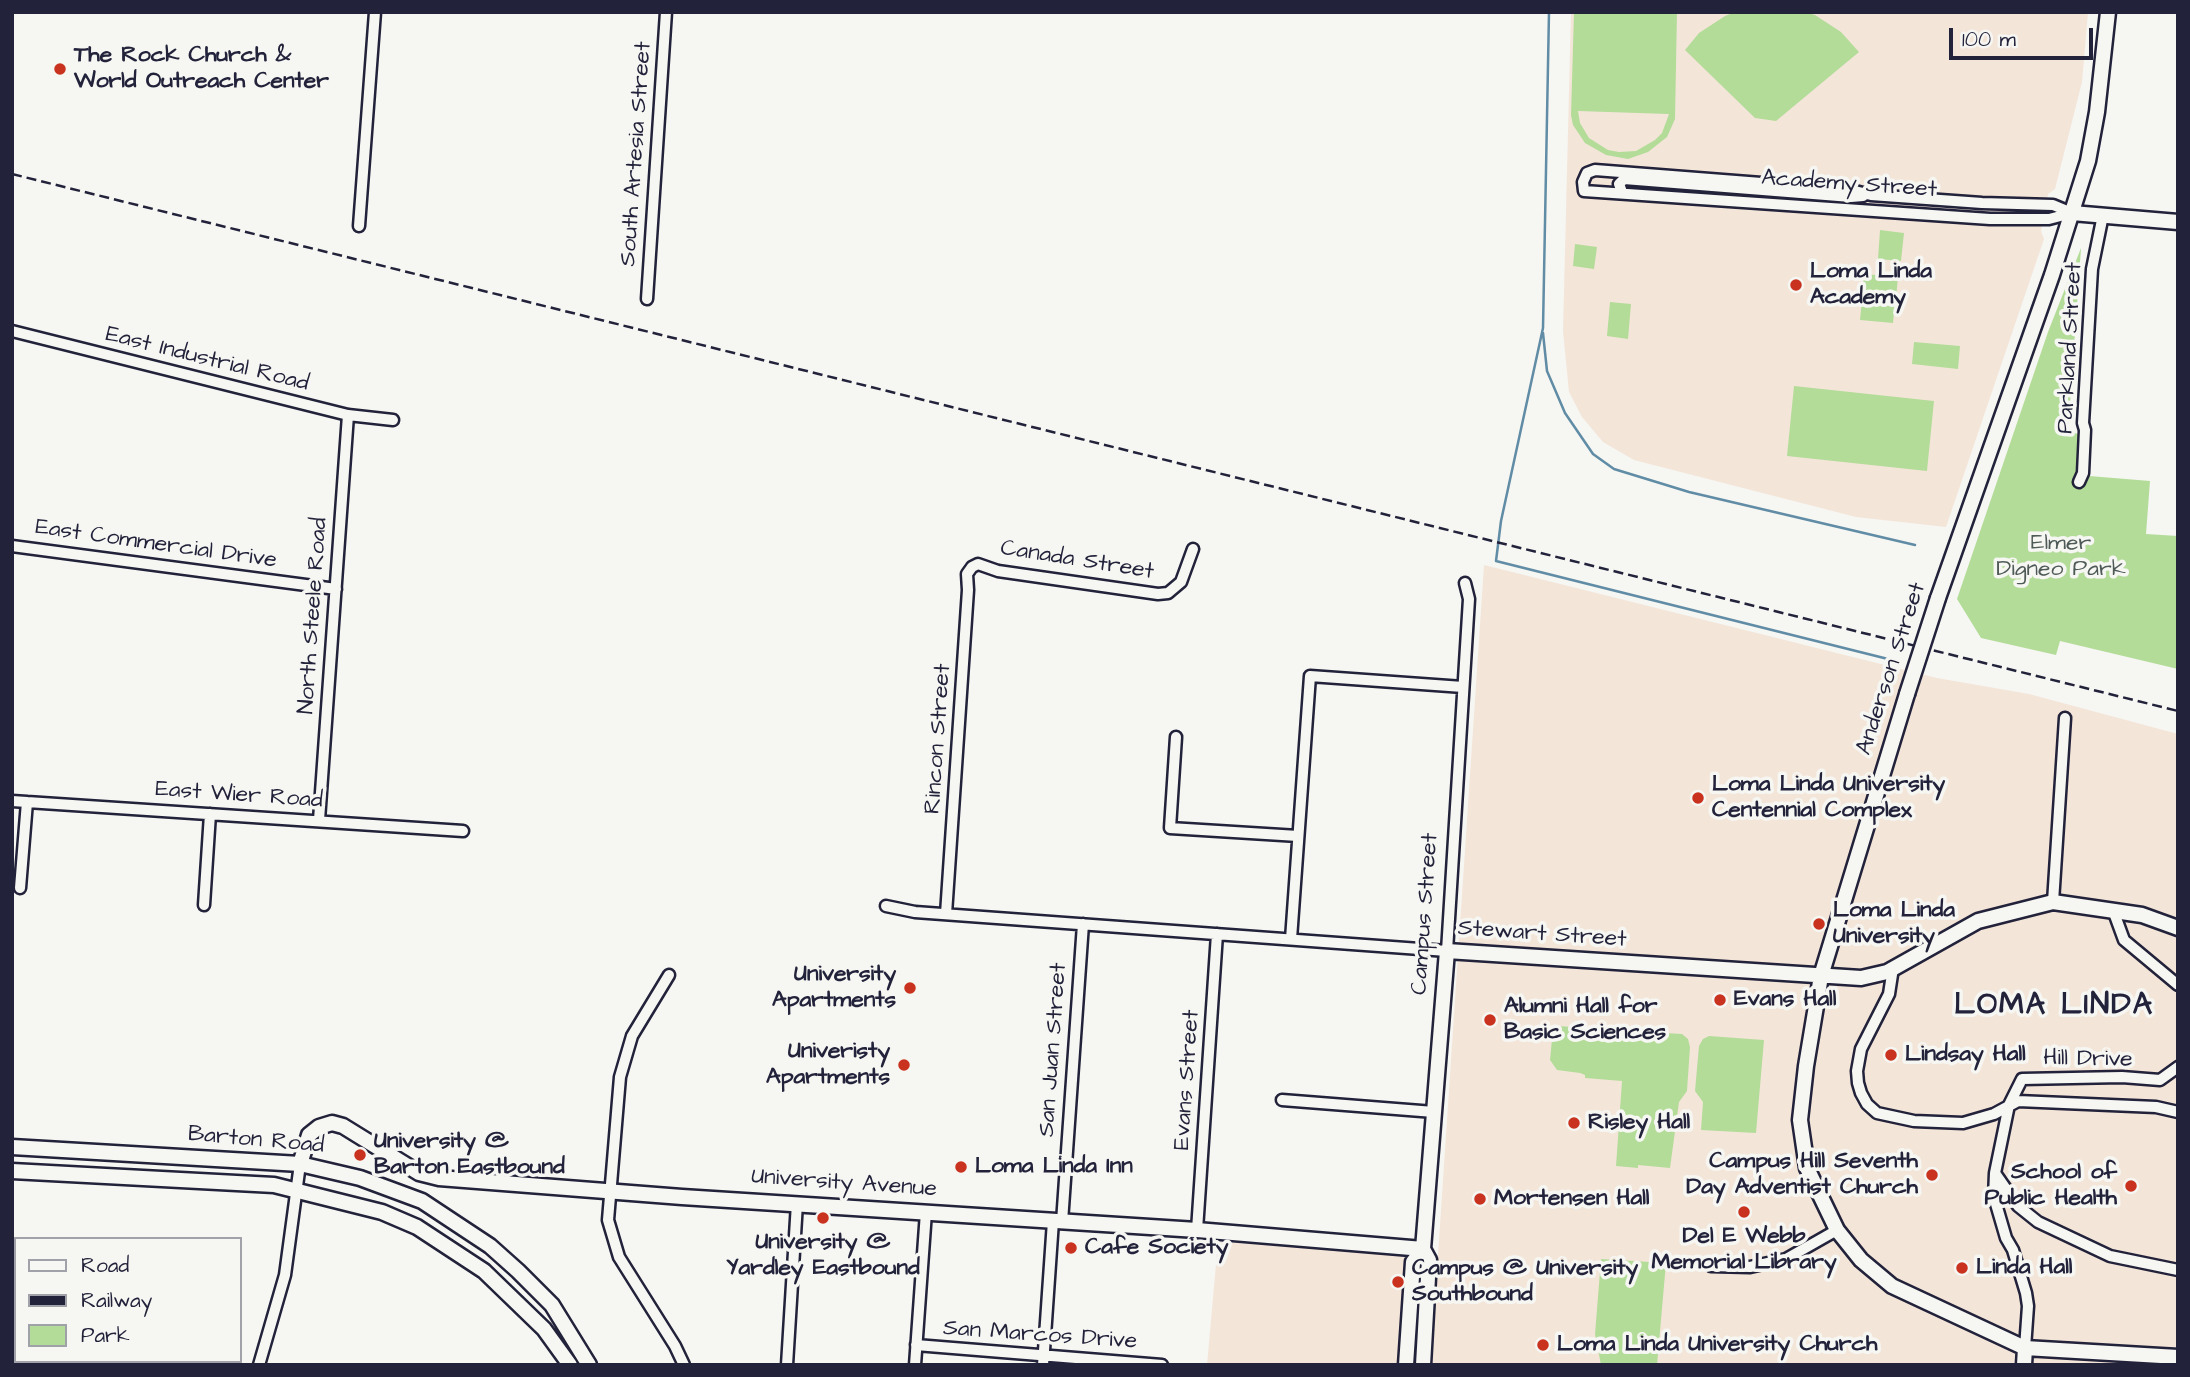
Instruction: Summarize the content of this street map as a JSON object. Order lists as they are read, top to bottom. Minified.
{"streets":{"main road":["Academy Street","Anderson Street","Campus Street","Stewart Street","Barton Road","University Avenue"],"street":["South Artesia Street","Parkland Street","East Industrial Road","East Commercial Drive","Canada Street","North Steele Road","Rincon Street","East Wier Road","San Juan Street","Hill Drive","Evans Street","San Marcos Drive"]},"crossings":[["Academy Street","Parkland Street"],["Academy Street","Anderson Street"],["East Industrial Road","North Steele Road"],["East Commercial Drive","North Steele Road"],["Canada Street","Rincon Street"],["North Steele Road","East Wier Road"],["Anderson Street","Stewart Street"],["Rincon Street","Stewart Street"],["Campus Street","Stewart Street"],["Campus Street","University Avenue"],["Stewart Street","San Juan Street"],["Stewart Street","Evans Street"],["San Juan Street","University Avenue"],["San Juan Street","San Marcos Drive"],["Evans Street","University Avenue"],["Barton Road","University Avenue"]],"districts":["LOMA LINDA"],"parks":["Elmer Digneo Park"],"places":["The Rock Church & World Outreach Center","Loma Linda Academy","Loma Linda University Centennial Complex","Loma Linda University","University Apartments","Evans Hall","Alumni Hall for Basic Sciences","Lindsay Hall","Univeristy Apartments","Risley Hall","University @ Barton Eastbound","Loma Linda Inn","Campus Hill Seventh Day Adventist Church","School of Public Health","Mortensen Hall","Del E Webb Memorial Library","University @ Yardley Eastbound","Cafe Society","Linda Hall","Campus @ University Southbound","Loma Linda University Church"],"legend":["Road","Railway","Park"],"scale_bar":"100 m"}
